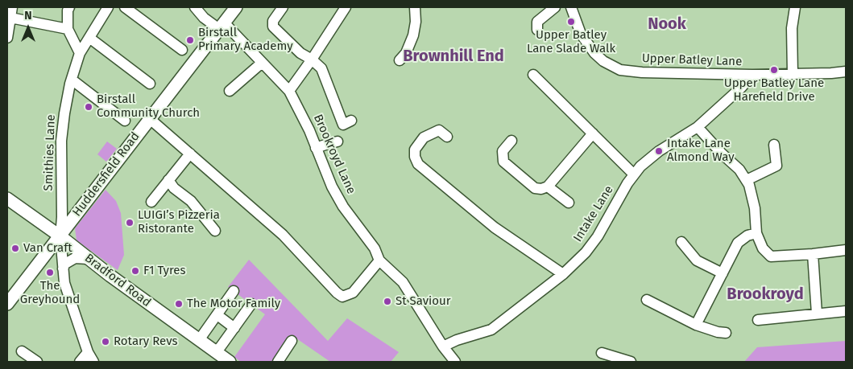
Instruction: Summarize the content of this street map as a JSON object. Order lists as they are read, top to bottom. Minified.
{"streets":{"main road":["Huddersfield Road","Bradford Road"],"street":["Upper Batley Lane","Smithies Lane","Brookroyd Lane","Intake Lane"]},"crossings":[["Upper Batley Lane","Intake Lane"],["Smithies Lane","Huddersfield Road"],["Smithies Lane","Bradford Road"],["Brookroyd Lane","Huddersfield Road"],["Brookroyd Lane","Intake Lane"],["Huddersfield Road","Bradford Road"]],"districts":["Nook","Brownhill End","Brookroyd"],"places":["Upper Batley Lane Slade Walk","Birstall Primary Academy","Upper Batley Lane Harefield Drive","Birstall Community Church","Intake Lane Almond Way","LUIGI’s Pizzeria Ristorante","Van Craft","F1 Tyres","The Greyhound","St Saviour","The Motor Family","Rotary Revs"],"north":"top"}
